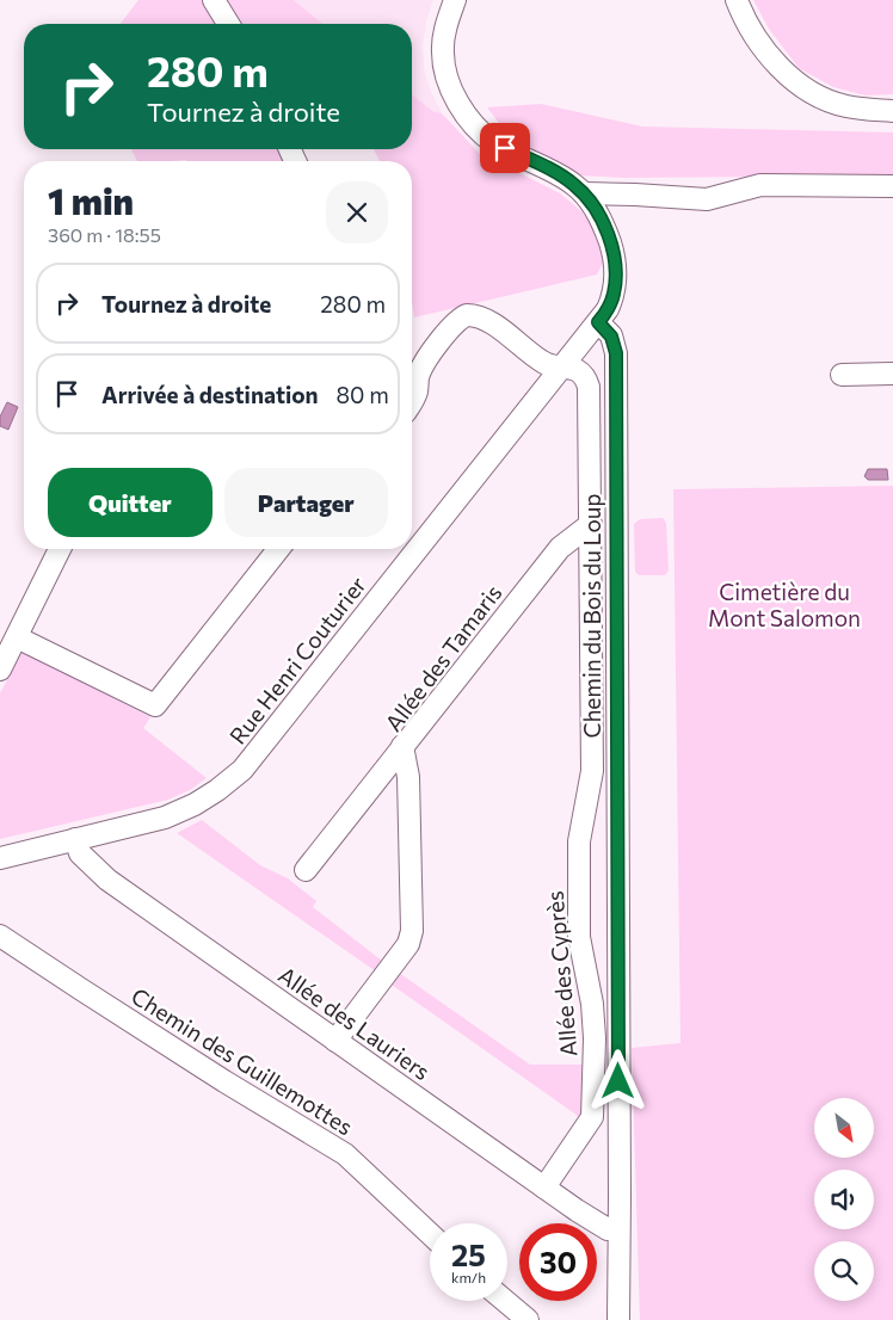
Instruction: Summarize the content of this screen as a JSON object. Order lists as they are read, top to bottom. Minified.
{"streets":{"street":["Chemin du Bois du Loup","Allée des Tamaris","Rue Henri Couturier","Allée des Cyprès","Allée des Lauriers","Chemin des Guillemottes"]},"crossings":[["Chemin du Bois du Loup","Rue Henri Couturier"],["Chemin du Bois du Loup","Allée des Lauriers"],["Allée des Tamaris","Allée des Cyprès"],["Allée des Tamaris","Allée des Lauriers"],["Rue Henri Couturier","Allée des Cyprès"],["Rue Henri Couturier","Allée des Lauriers"],["Allée des Cyprès","Allée des Lauriers"]],"parks":["Cimetière du Mont Salomon"],"north":"bottom right","page":{"turn":["280 m","Tournez à droite"],"heading":["1 min","360 m · 18:55"],"list":[{"name":"Tournez à droite","value":"280 m"},{"name":"Arrivée à destination","value":"80 m"}],"buttons":["Quitter","Partager"],"speed":"25 km/h","limit":"30"}}
